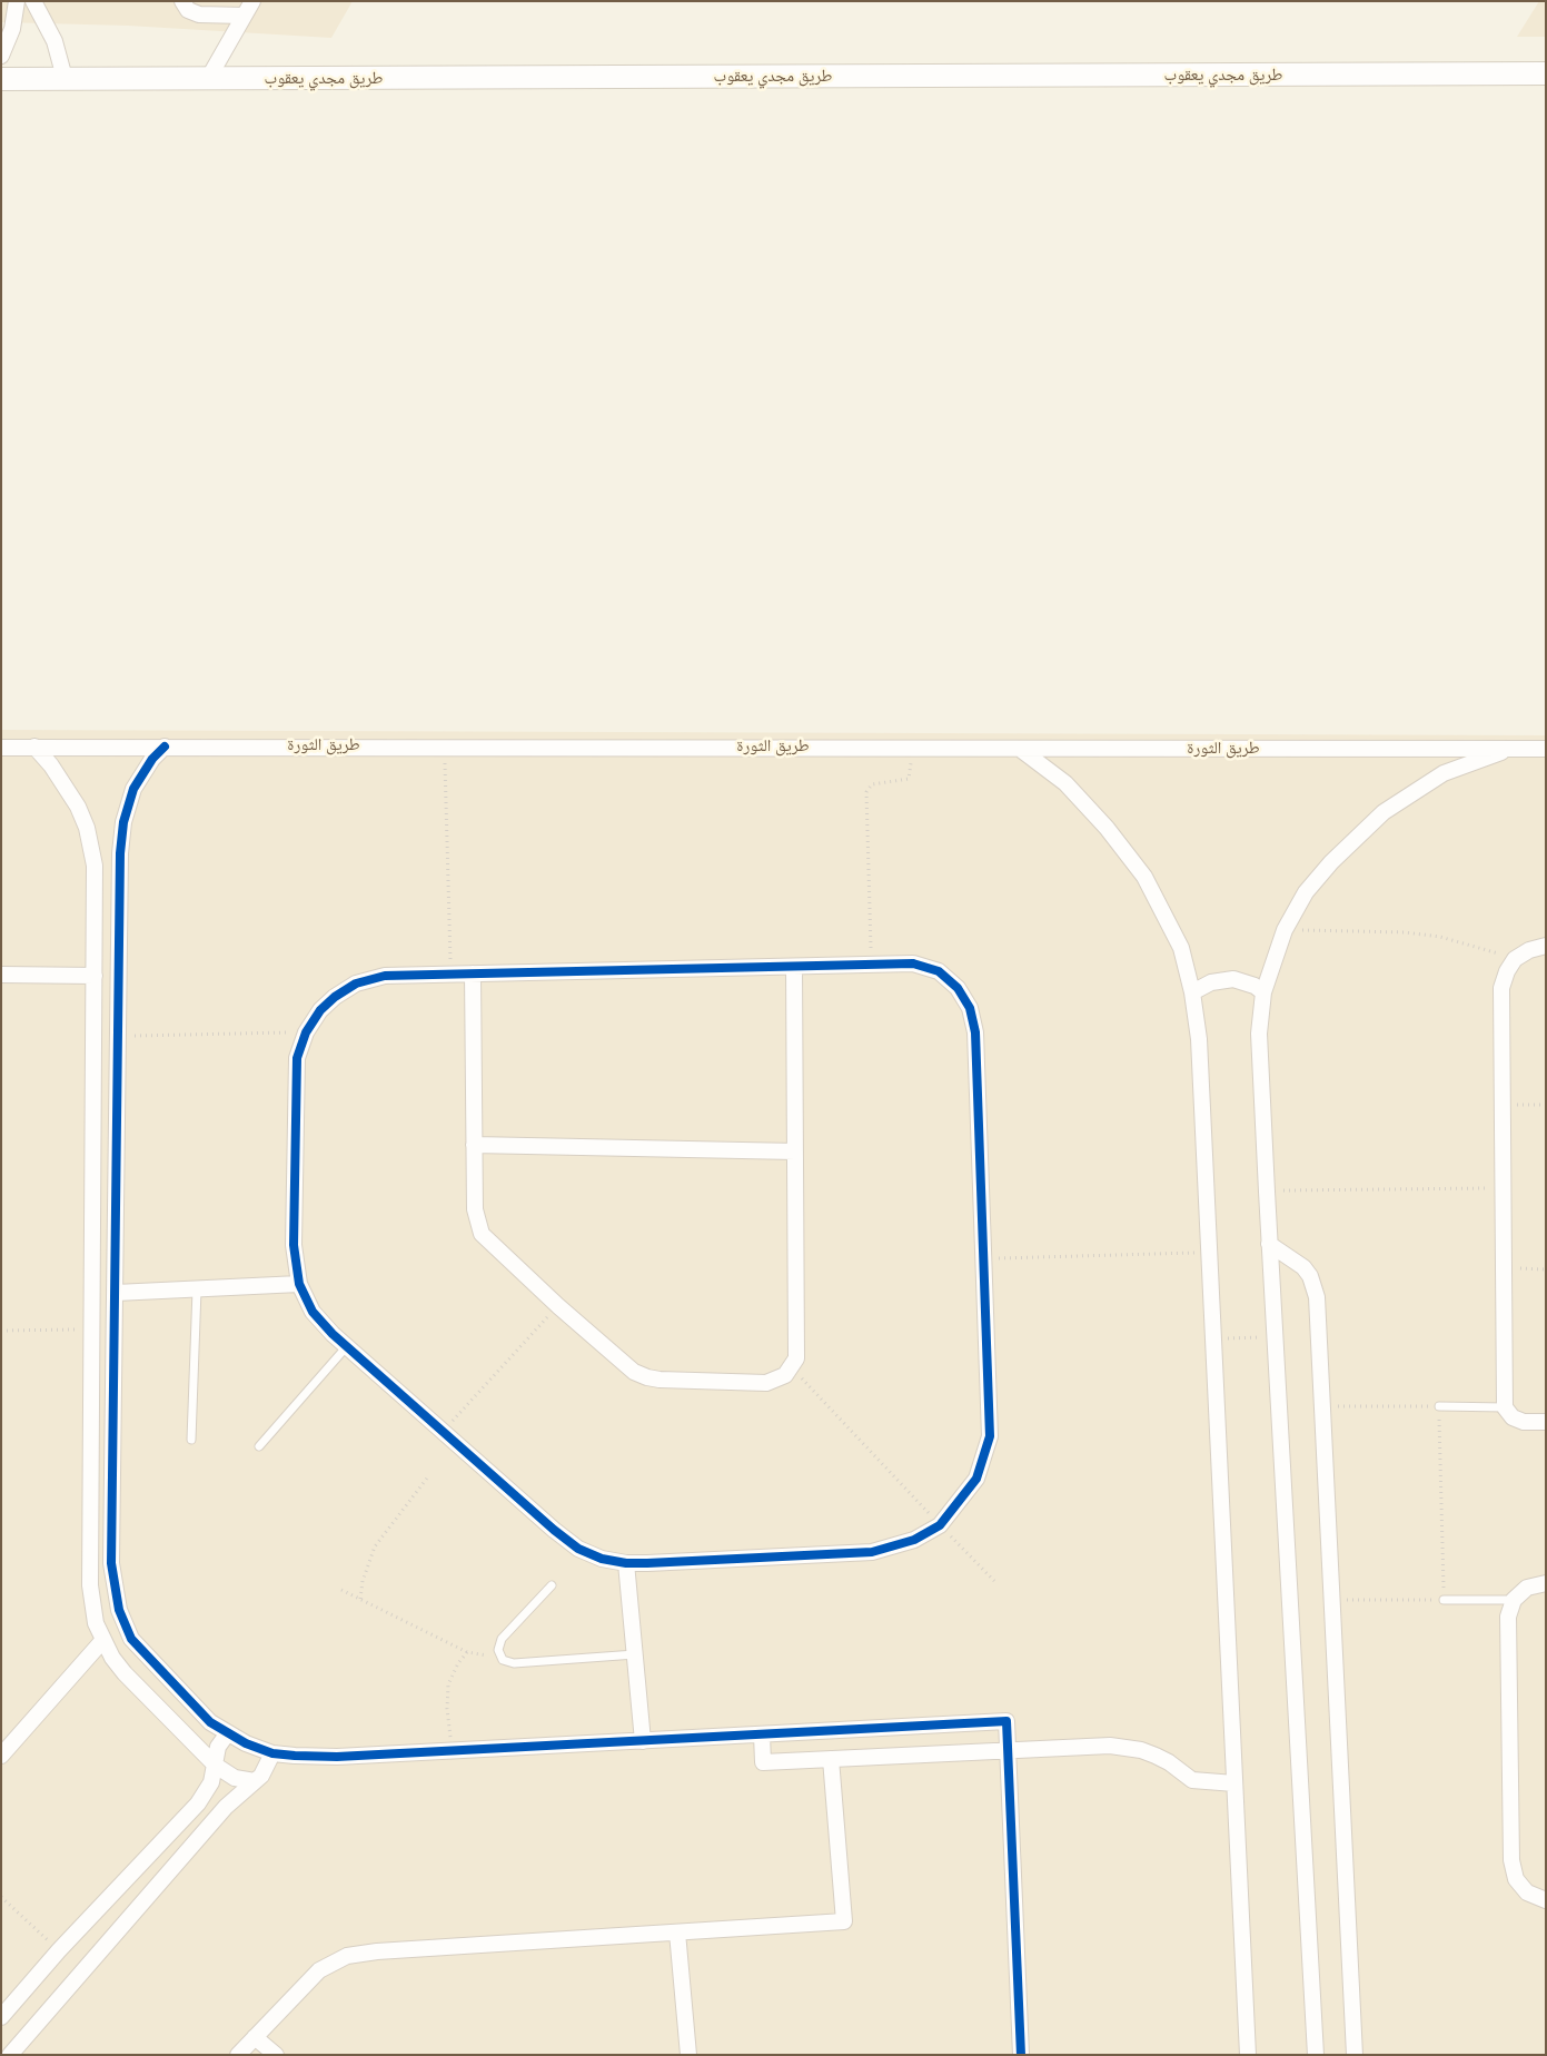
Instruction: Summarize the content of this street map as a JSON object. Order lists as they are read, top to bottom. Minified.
{"streets":{"street":["طريق مجدي يعقوب","طريق الثورة"]}}
